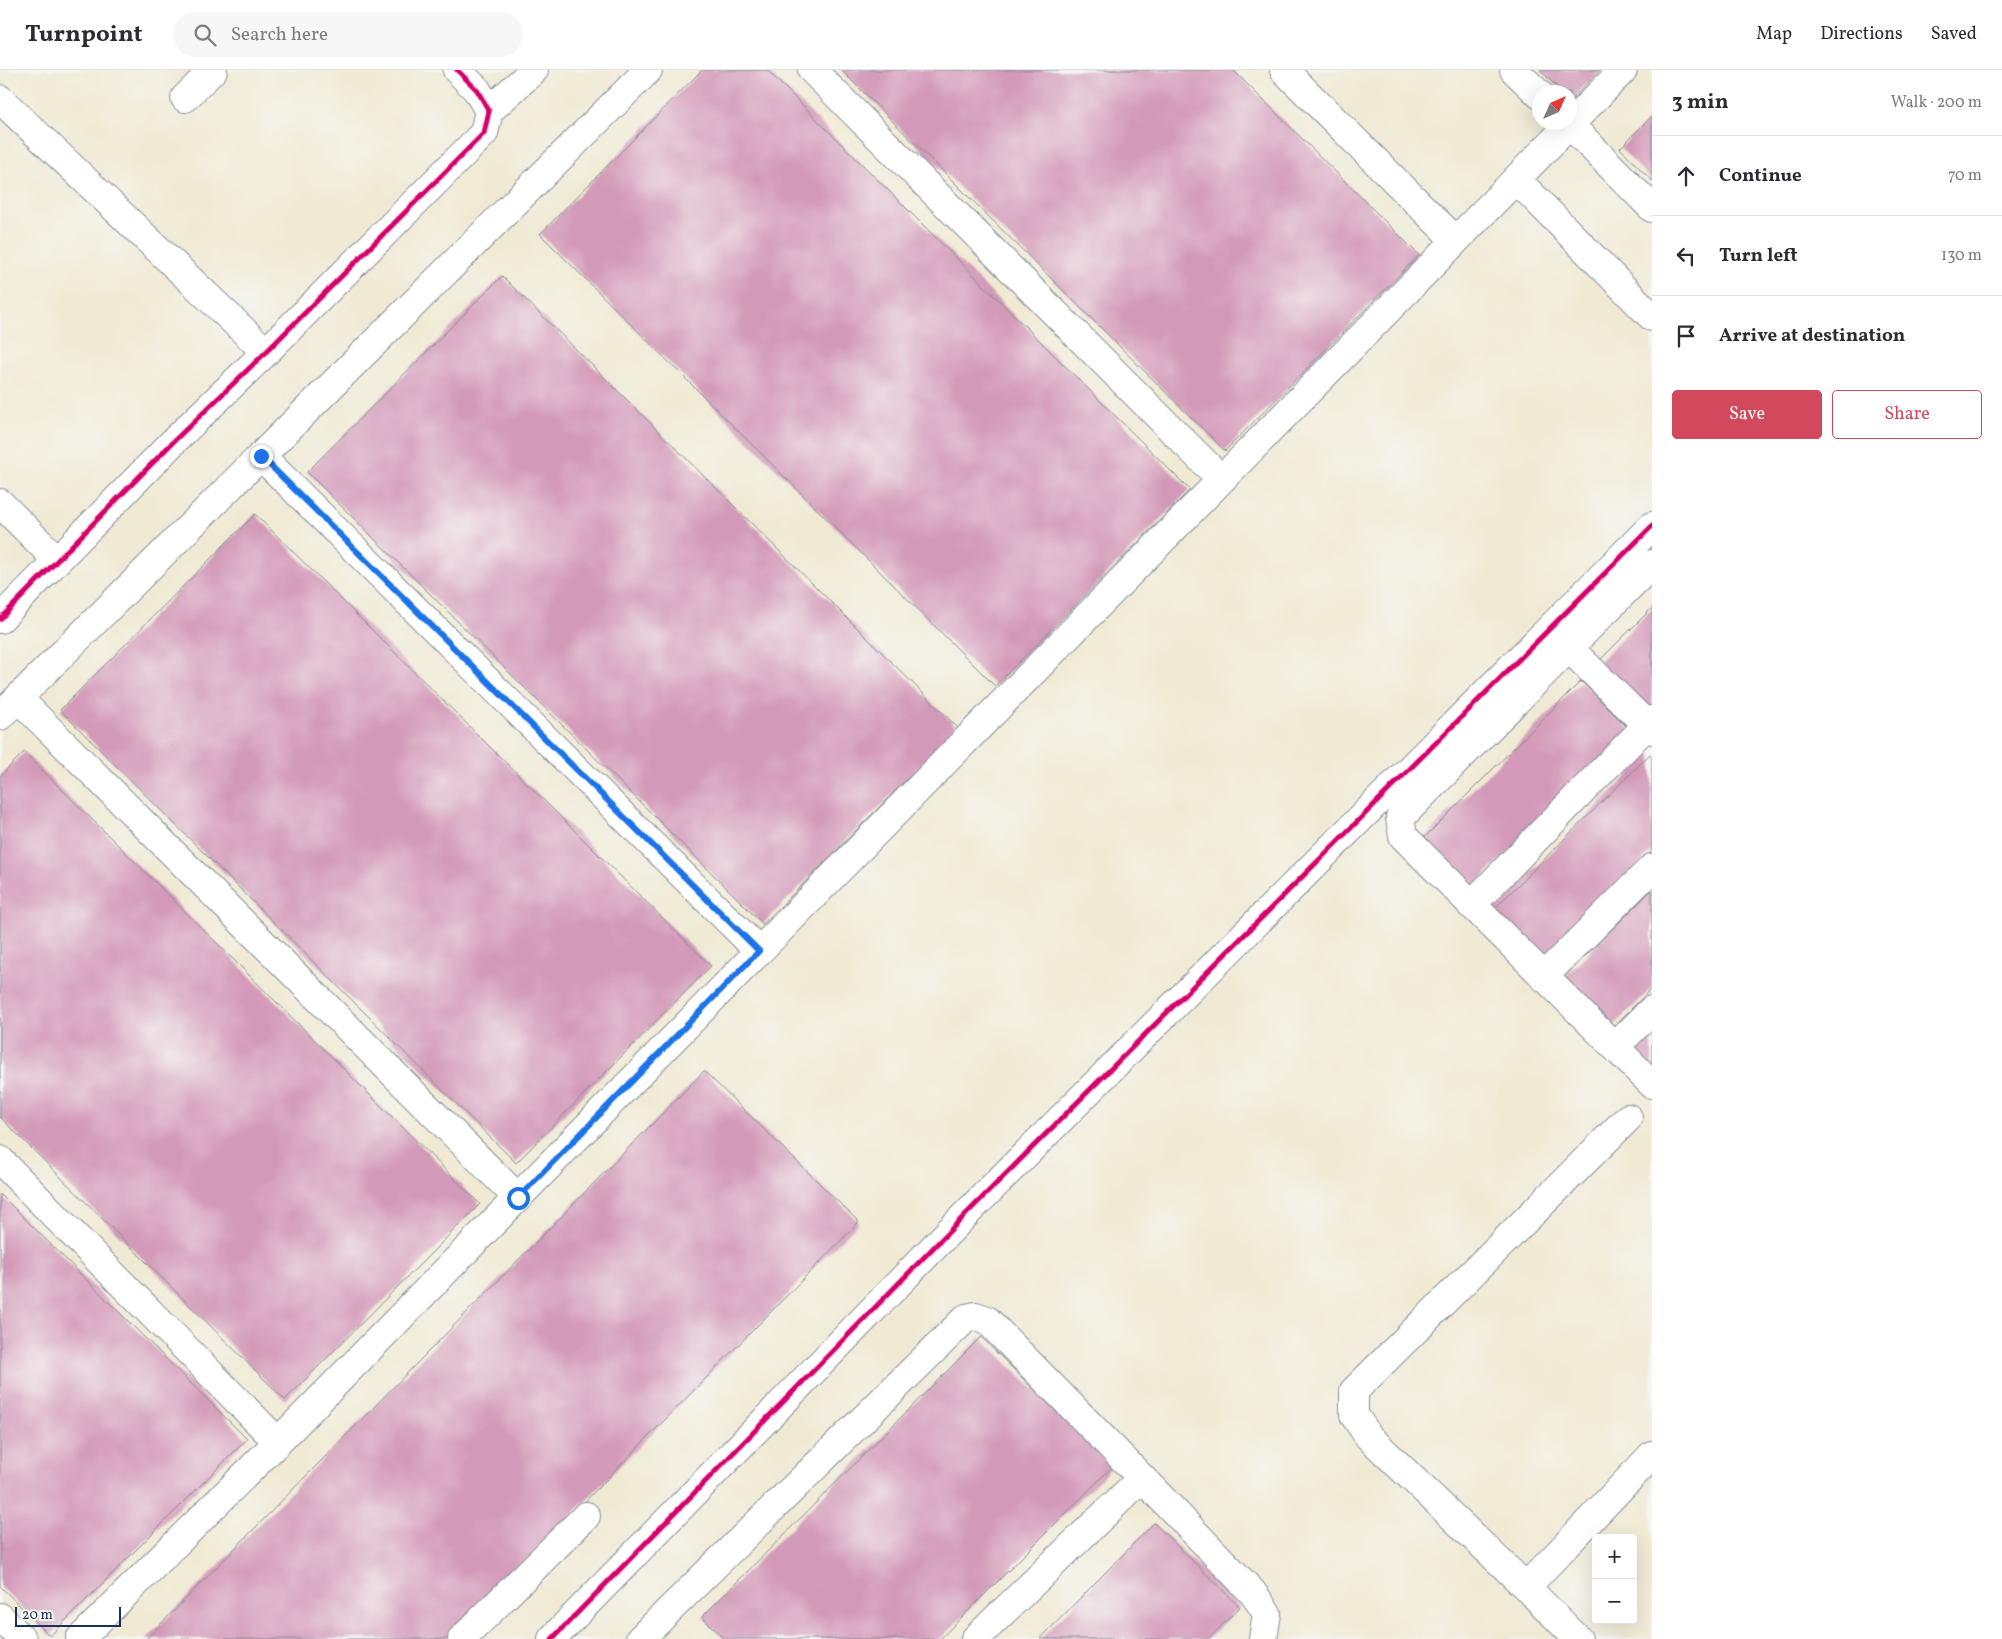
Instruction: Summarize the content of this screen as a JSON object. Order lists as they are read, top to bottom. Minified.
{"scale_bar":"20 m","north":"top right","page":{"header":"Turnpoint","search":"Search here","nav":["Map","Directions","Saved"],"heading":["3 min","Walk · 200 m"],"list":[["Continue","70 m"],["Turn left","130 m"],"Arrive at destination"],"buttons":["Save","Share"],"map_buttons":["+","−"],"scale":"20 m"}}
